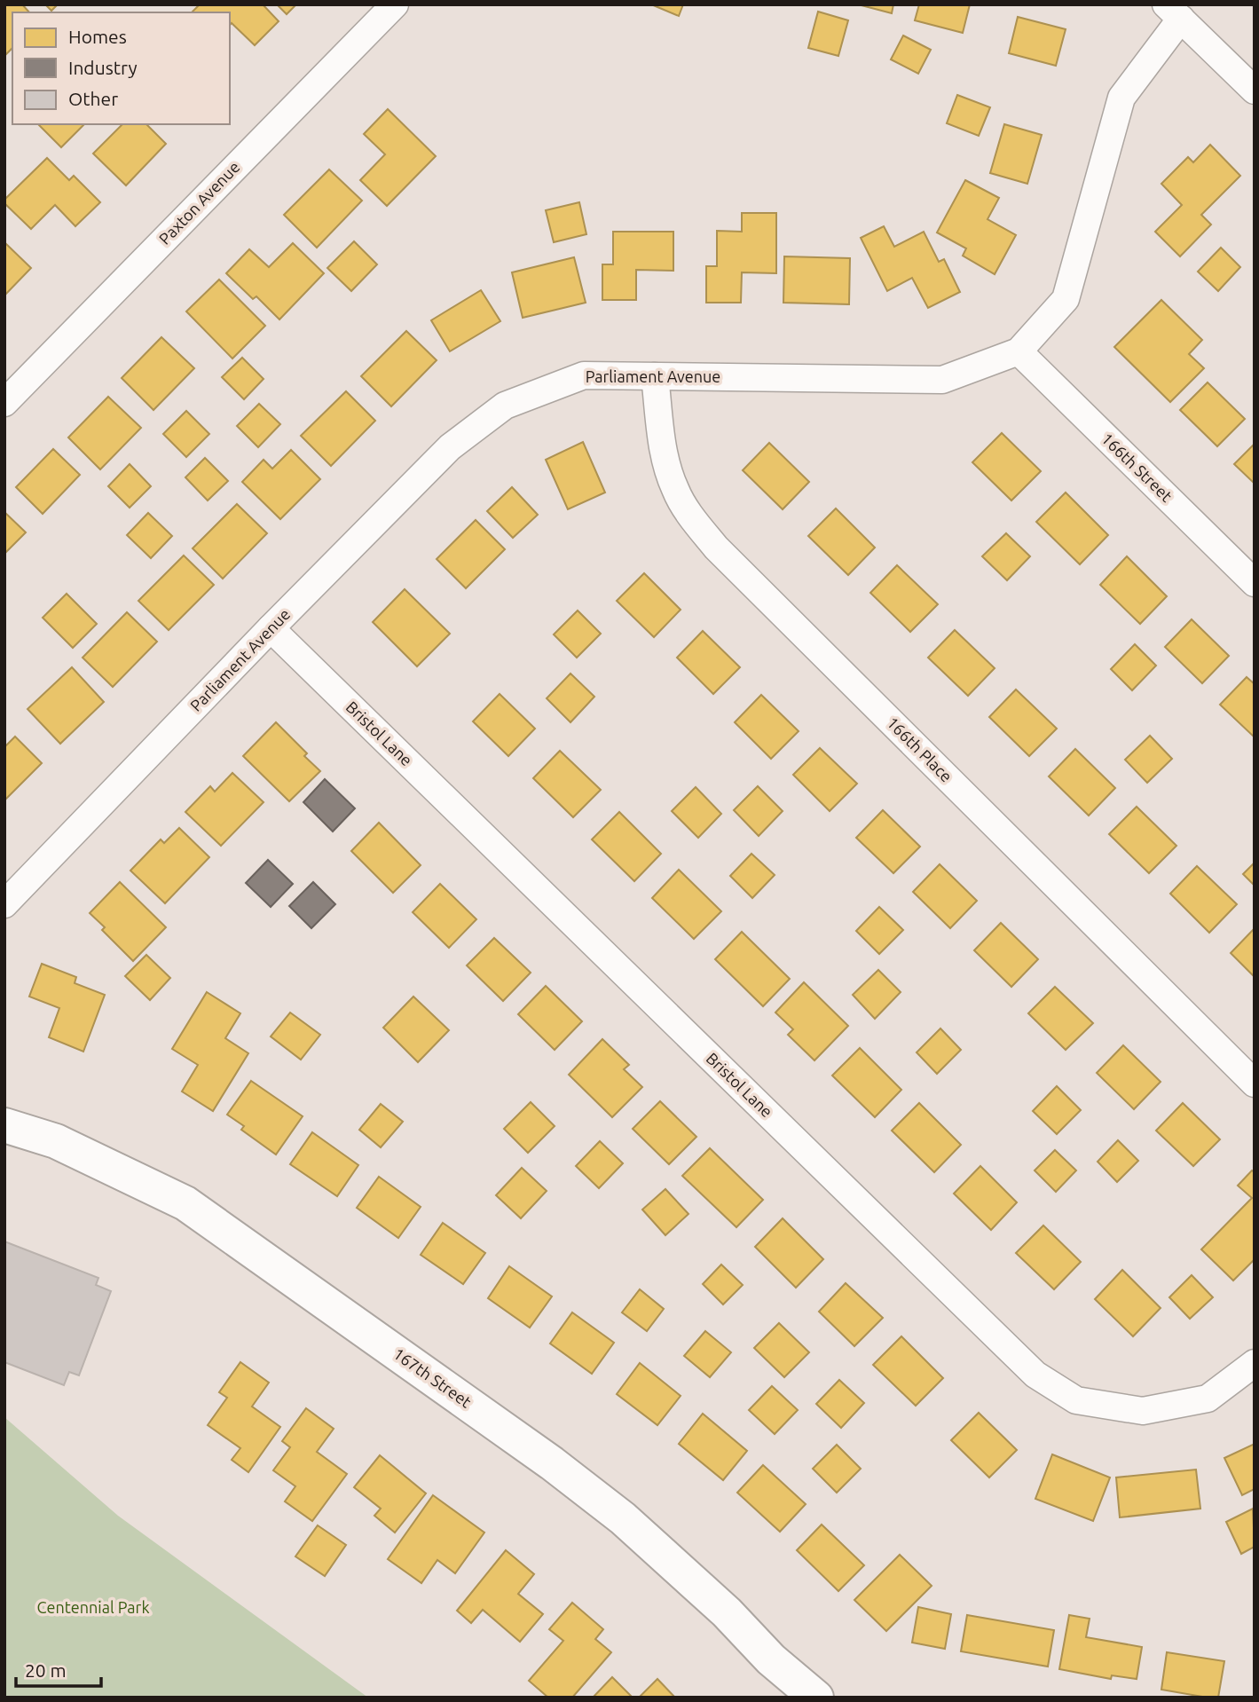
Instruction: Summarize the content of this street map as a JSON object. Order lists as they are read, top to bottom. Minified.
{"streets":{"street":["Paxton Avenue","Parliament Avenue","166th Street","Bristol Lane","166th Place","167th Street"]},"crossings":[["Parliament Avenue","166th Street"],["Parliament Avenue","Bristol Lane"],["Parliament Avenue","166th Place"]],"parks":["Centennial Park"],"legend":["Homes","Industry","Other"],"scale_bar":"20 m"}
